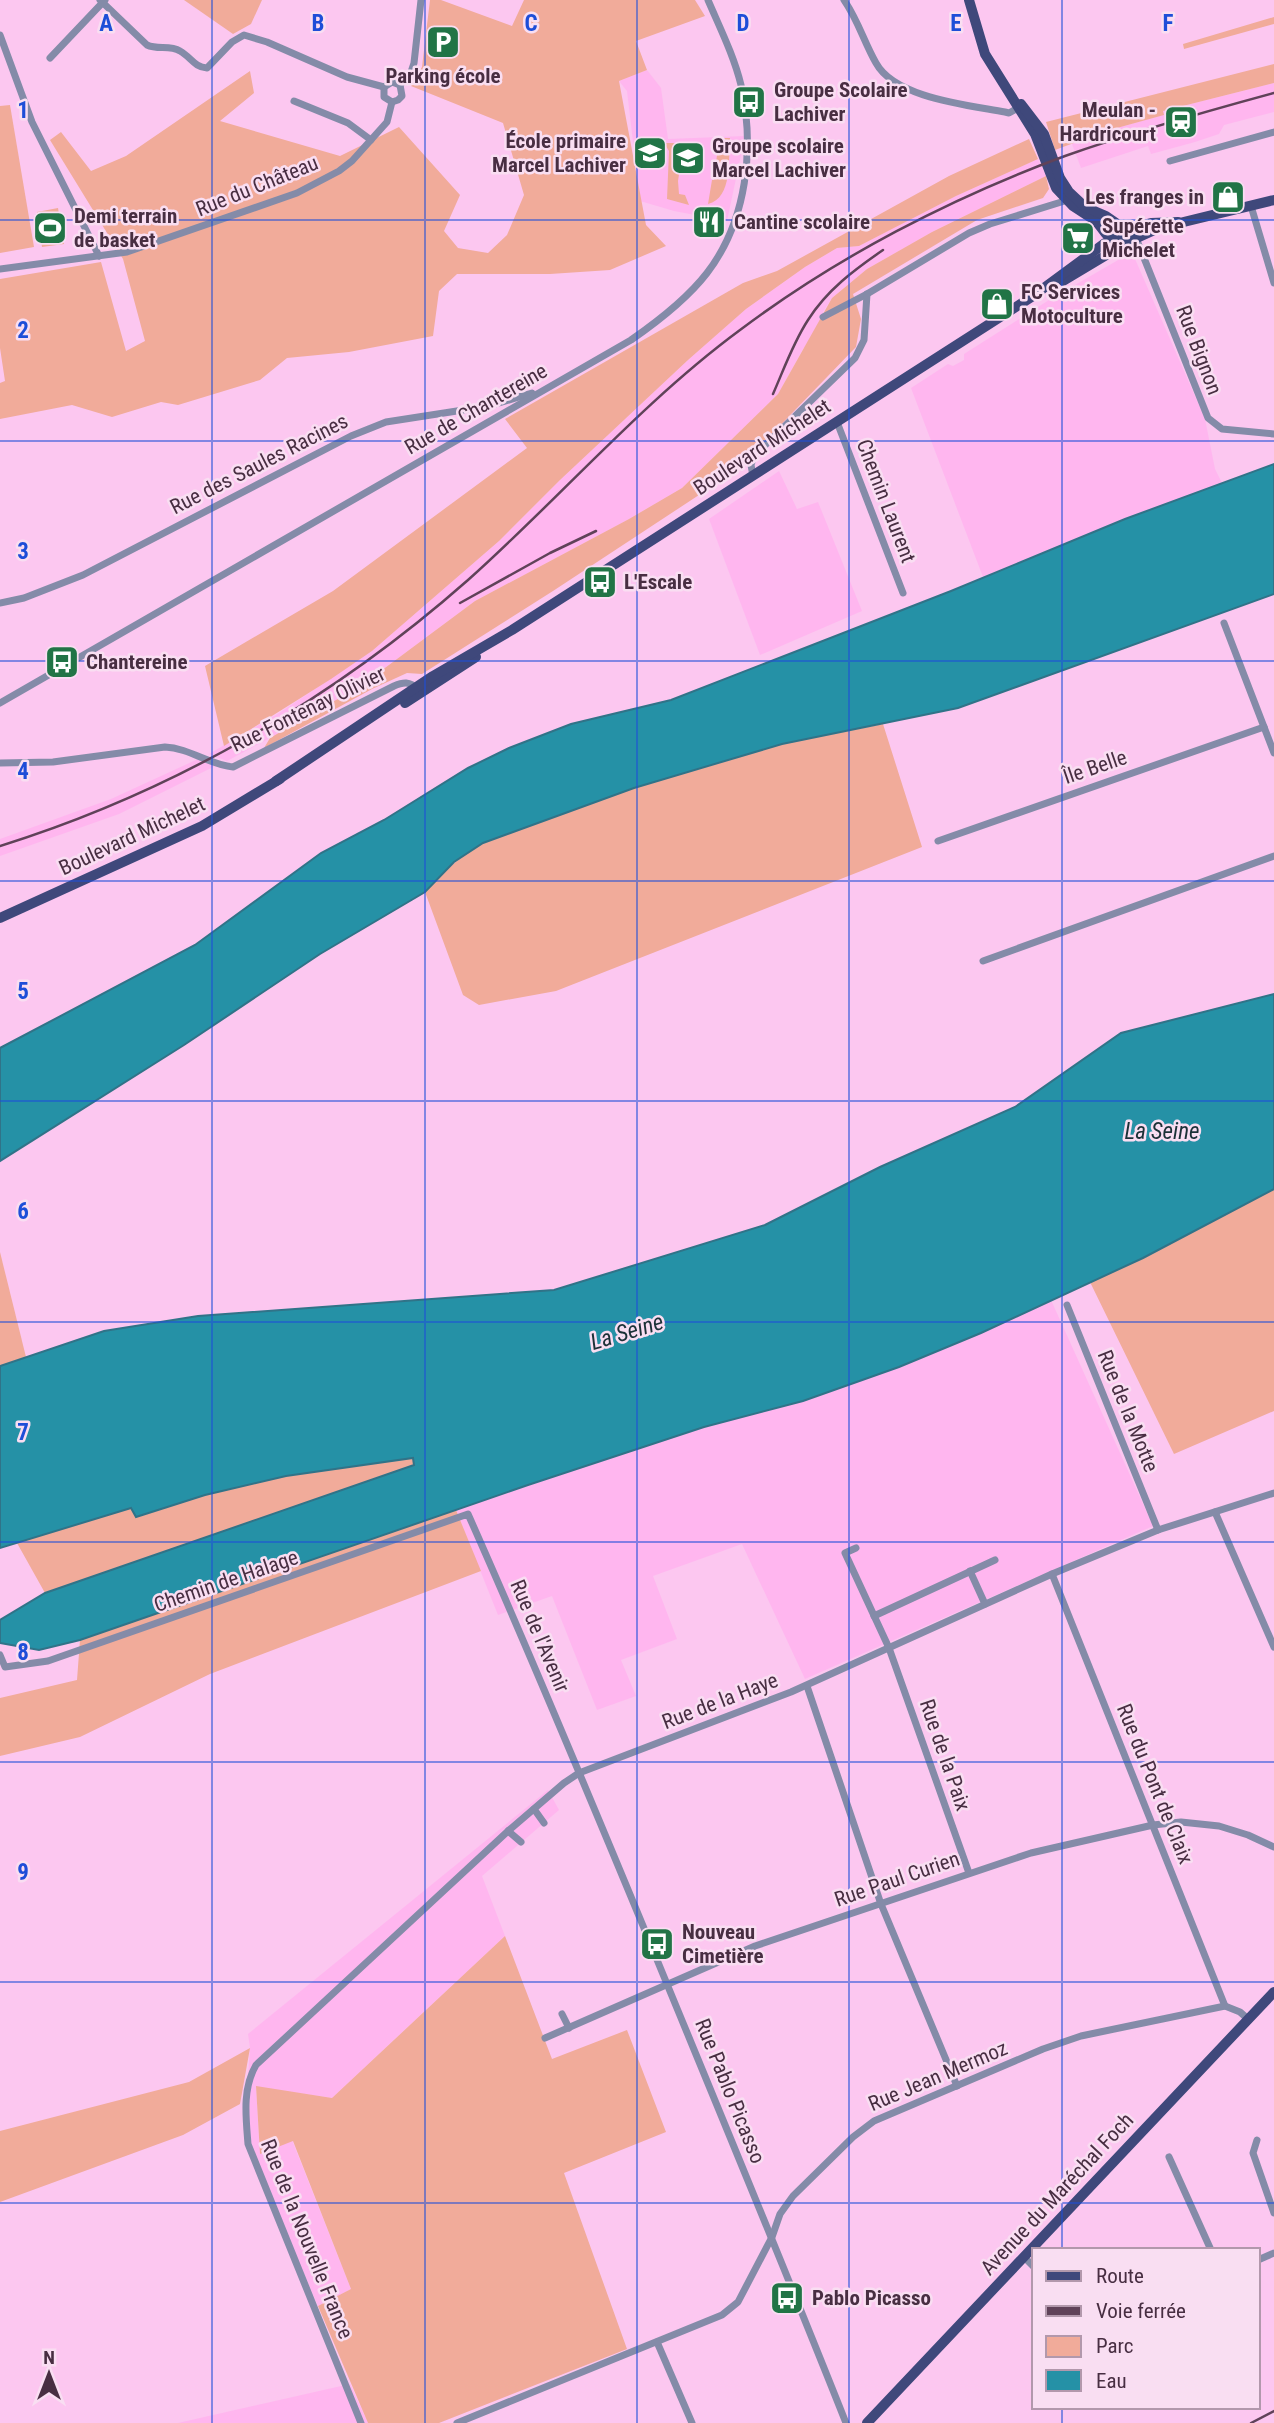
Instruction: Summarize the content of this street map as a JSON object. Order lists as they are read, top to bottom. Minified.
{"streets":{"main road":["Boulevard Michelet","Avenue du Maréchal Foch"],"street":["Rue du Château","Rue Bignon","Rue de Chantereine","Rue des Saules Racines","Chemin Laurent","Rue Fontenay Olivier","Île Belle","Rue de la Motte","Chemin de Halage","Rue de l'Avenir","Rue de la Haye","Rue de la Paix","Rue du Pont de Claix","Rue Paul Curien","Rue Jean Mermoz","Rue Pablo Picasso","Rue de la Nouvelle France"]},"crossings":[["Rue Bignon","Boulevard Michelet"],["Rue de Chantereine","Rue des Saules Racines"],["Boulevard Michelet","Chemin Laurent"],["Boulevard Michelet","Rue Fontenay Olivier"],["Rue de la Motte","Rue de la Haye"],["Chemin de Halage","Rue de l'Avenir"],["Rue de l'Avenir","Rue de la Haye"],["Rue de l'Avenir","Rue Pablo Picasso"],["Rue de la Haye","Rue de la Paix"],["Rue de la Haye","Rue du Pont de Claix"],["Rue de la Haye","Rue Pablo Picasso"],["Rue de la Haye","Rue de la Nouvelle France"],["Rue de la Paix","Rue Paul Curien"],["Rue du Pont de Claix","Rue Paul Curien"],["Rue du Pont de Claix","Rue Jean Mermoz"],["Rue Paul Curien","Rue Pablo Picasso"],["Rue Jean Mermoz","Rue Pablo Picasso"]],"water":["La Seine"],"places":{"parking":["Parking école"],"bus stop":["Groupe Scolaire Lachiver","L'Escale","Chantereine","Nouveau Cimetière","Pablo Picasso"],"station":["Meulan - Hardricourt"],"school or university":["École primaire Marcel Lachiver","Groupe scolaire Marcel Lachiver"],"shop":["Les franges in","FC Services Motoculture"],"restaurant":["Cantine scolaire"],"sports":["Demi terrain de basket"],"supermarket":["Supérette Michelet"]},"legend":["Route","Voie ferrée","Parc","Eau"],"north":"top","grid":{"columns":["A","B","C","D","E","F"],"rows":["1","2","3","4","5","6","7","8","9"]}}
